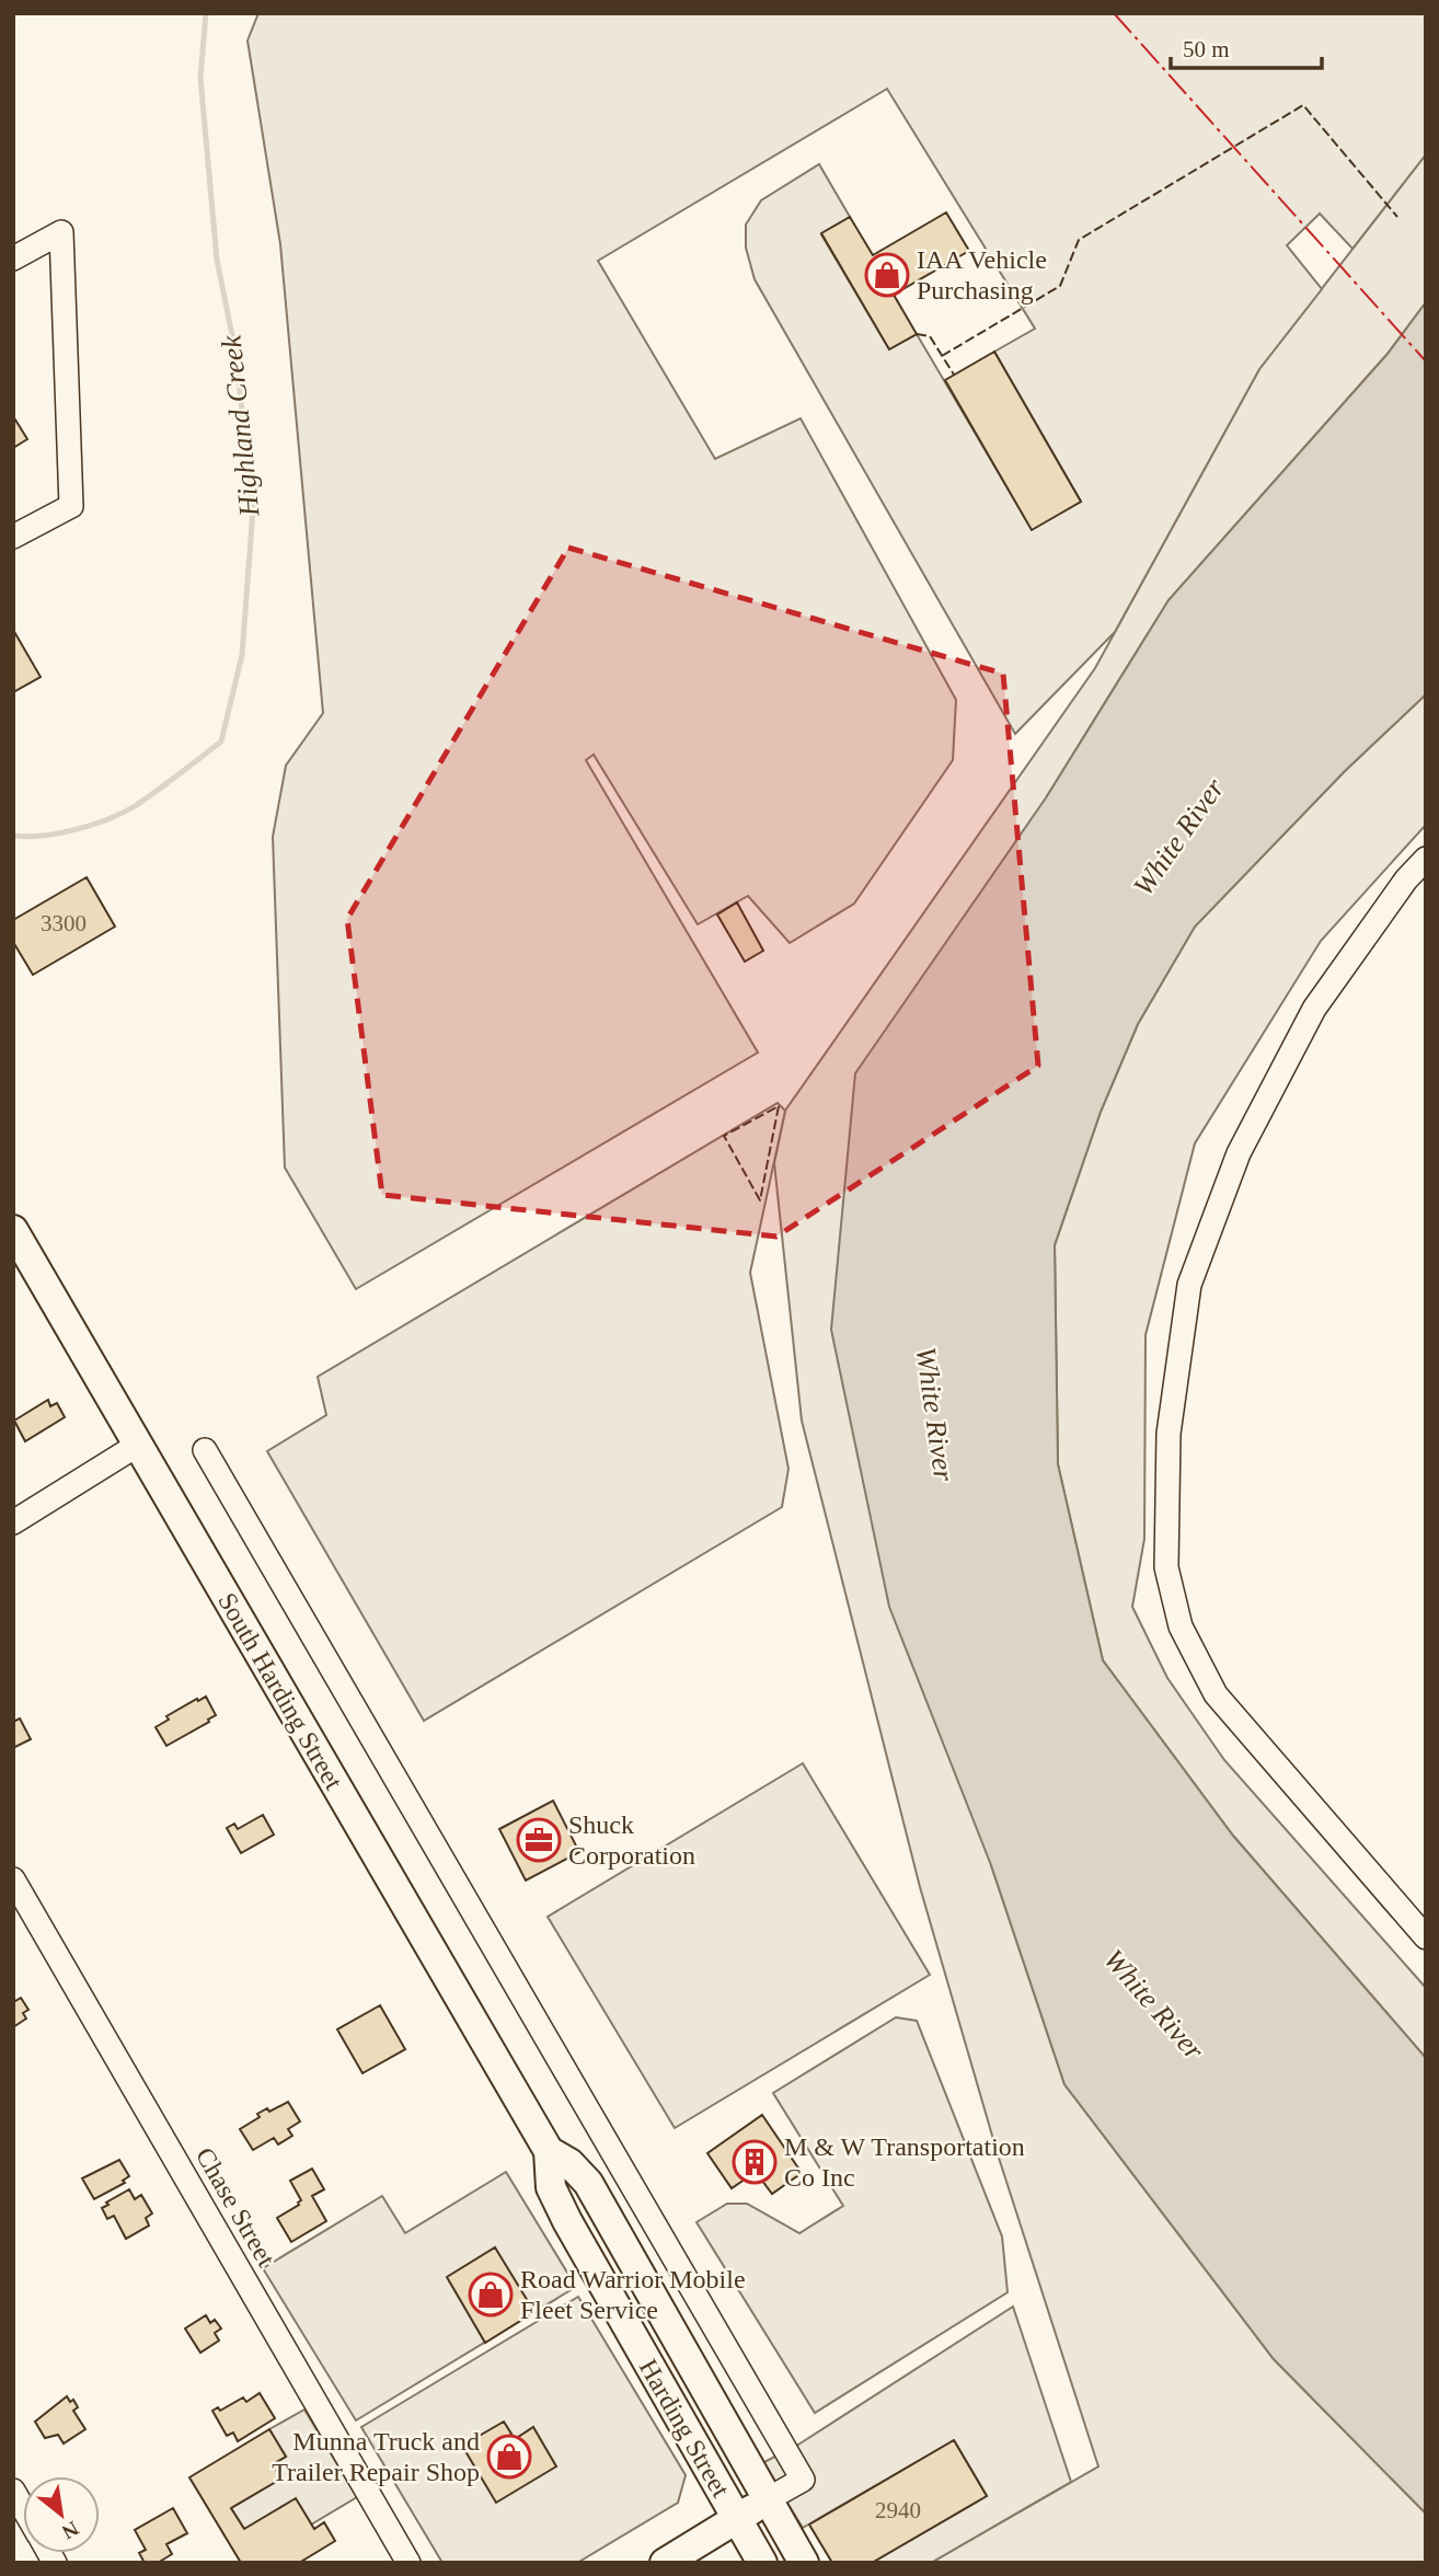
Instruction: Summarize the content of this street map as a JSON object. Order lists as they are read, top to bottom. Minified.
{"streets":{"main road":["South Harding Street","Harding Street"],"street":["Chase Street"]},"crossings":[["South Harding Street","Harding Street"]],"water":["Highland Creek","White River"],"places":{"shop":["IAA Vehicle Purchasing","Road Warrior Mobile Fleet Service","Munna Truck and Trailer Repair Shop"],"office":["Shuck Corporation"],"building":["M & W Transportation Co Inc"]},"house_numbers":["3300","2940"],"scale_bar":"50 m","north":"bottom right"}
